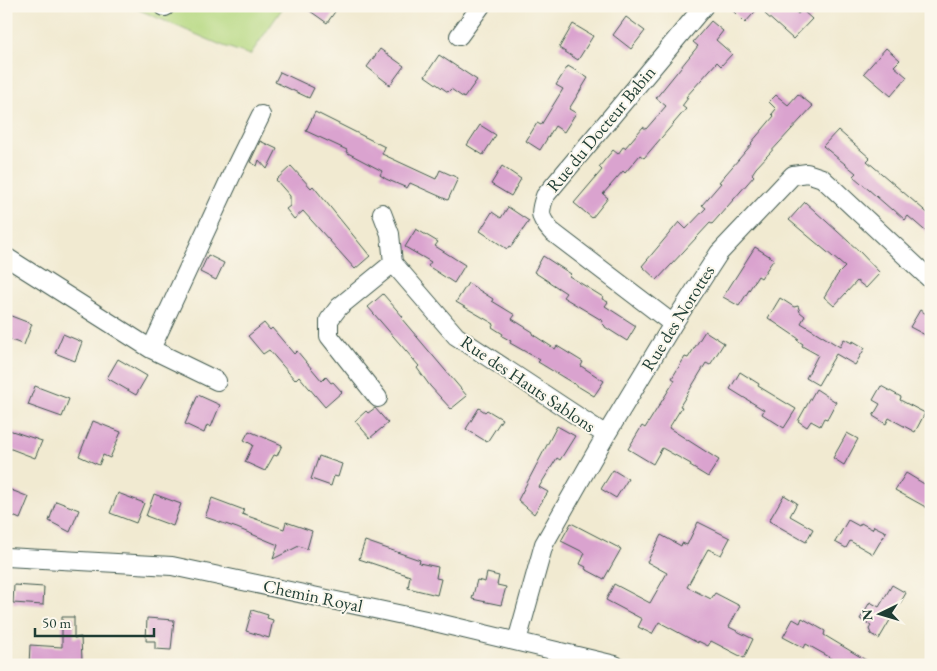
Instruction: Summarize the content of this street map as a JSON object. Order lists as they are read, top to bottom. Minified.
{"streets":{"street":["Rue du Docteur Babin","Rue des Norottes","Rue des Hauts Sablons","Chemin Royal"]},"crossings":[["Rue du Docteur Babin","Rue des Norottes"],["Rue des Norottes","Rue des Hauts Sablons"],["Rue des Norottes","Chemin Royal"]],"scale_bar":"50 m","north":"left"}
